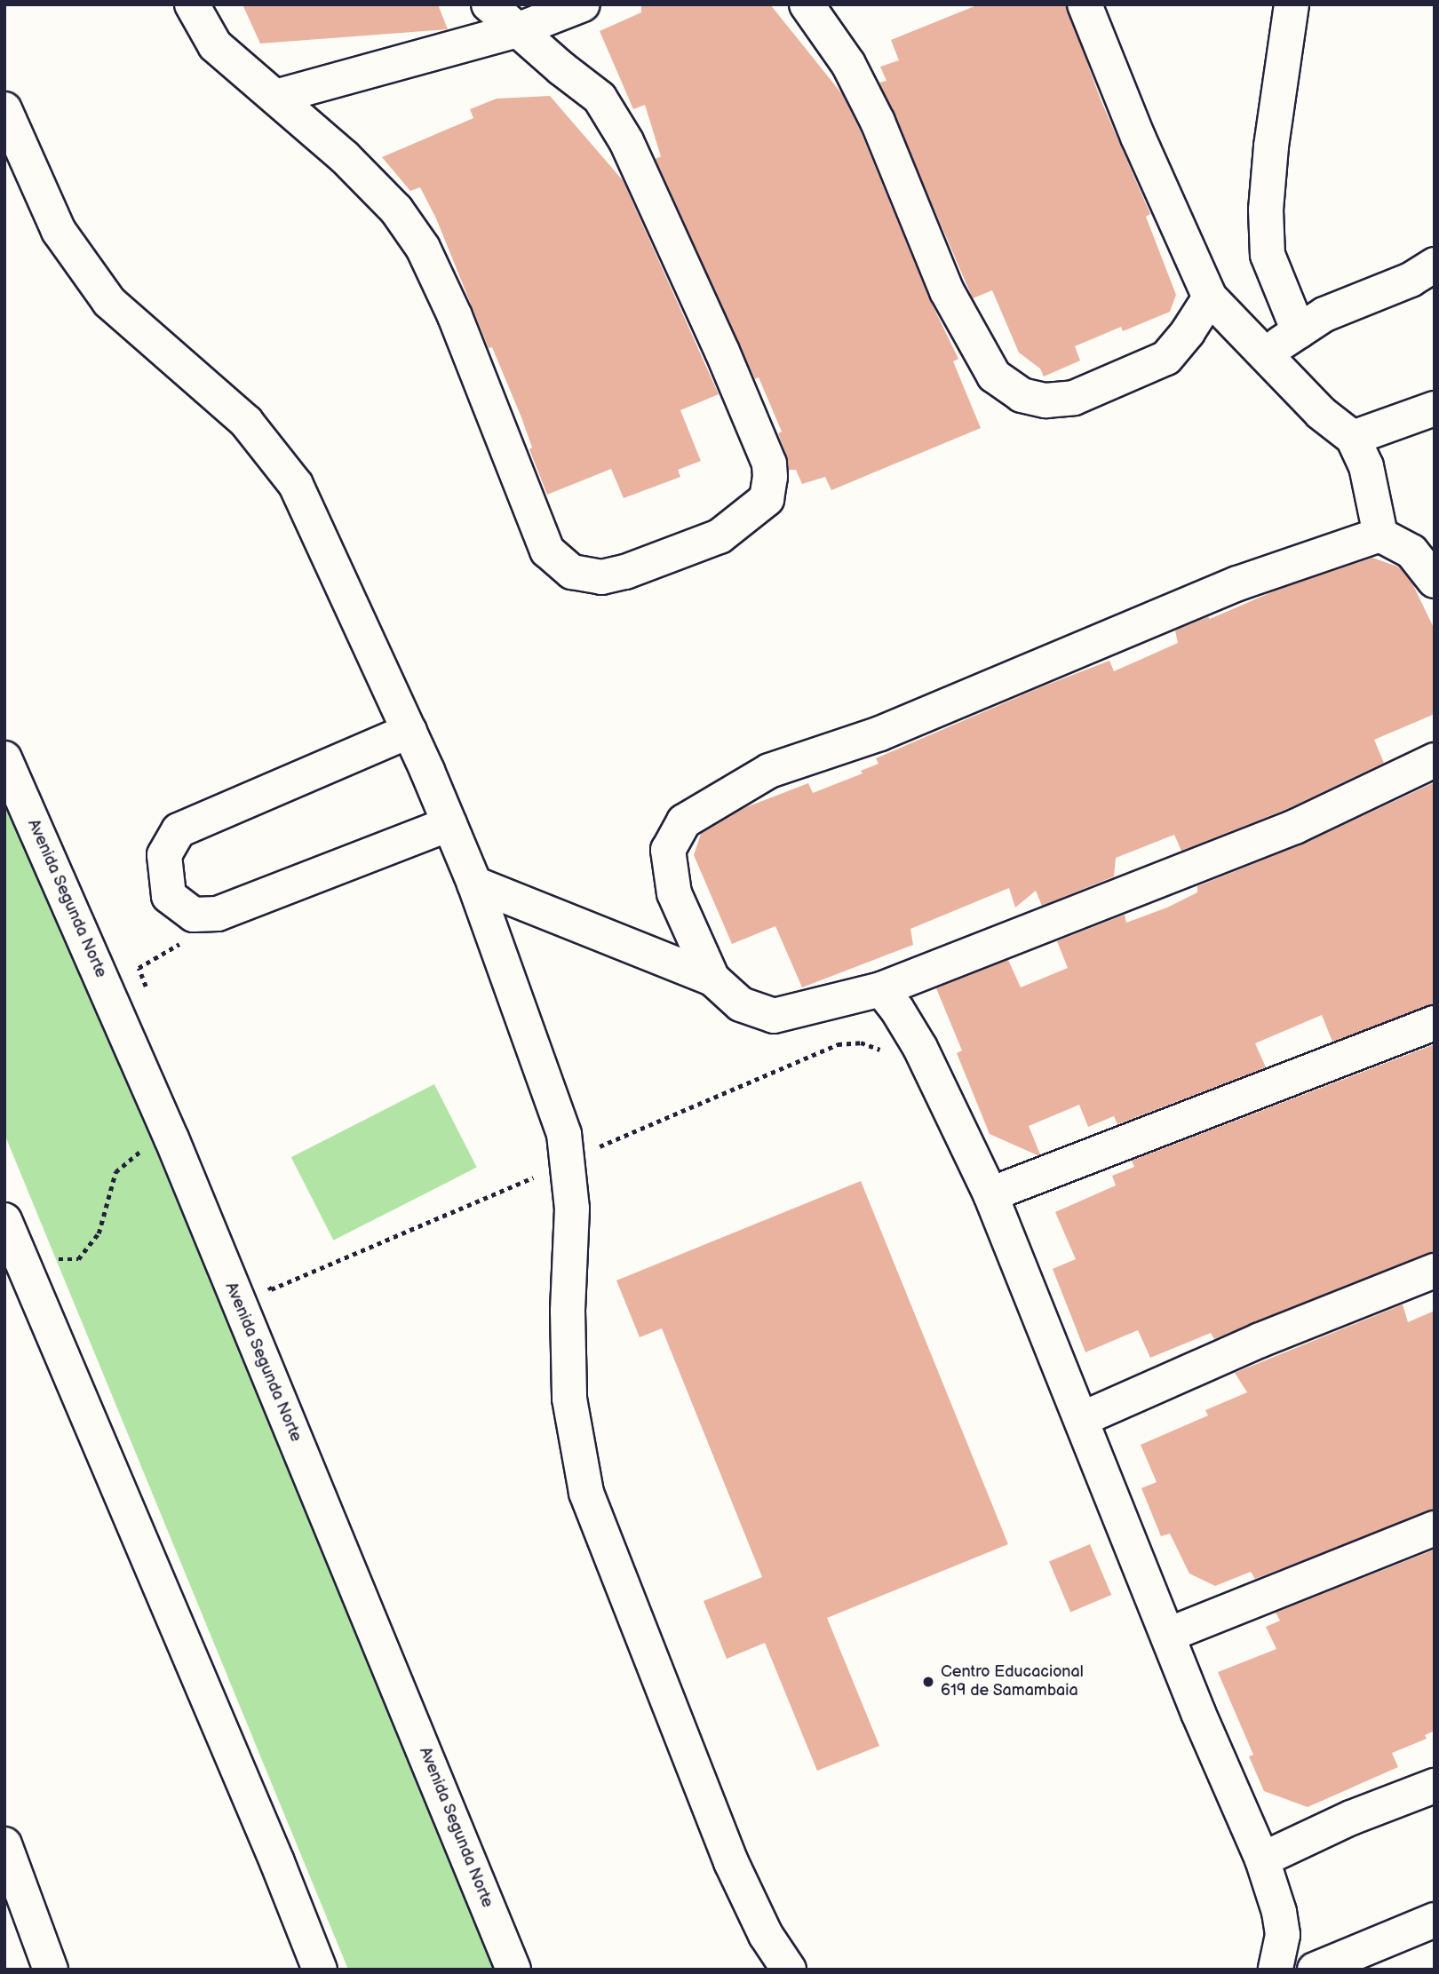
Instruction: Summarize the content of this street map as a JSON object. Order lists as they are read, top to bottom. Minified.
{"streets":{"street":["Avenida Segunda Norte"]},"places":["Centro Educacional 619 de Samambaia"]}
